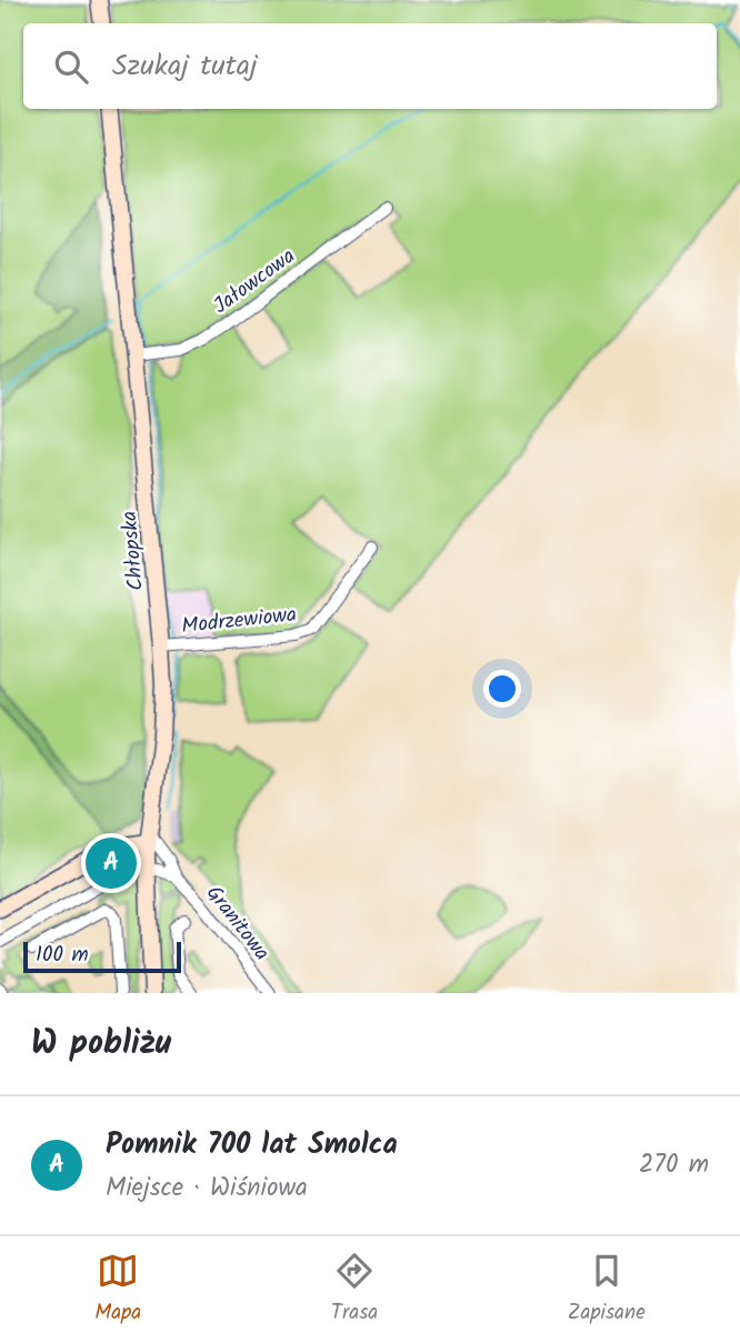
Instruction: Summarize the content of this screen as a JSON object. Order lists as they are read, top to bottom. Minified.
{"streets":{"street":["Jałowcowa","Chłopska","Modrzewiowa","Granitowa"]},"crossings":[["Jałowcowa","Chłopska"],["Chłopska","Modrzewiowa"],["Chłopska","Granitowa"]],"scale_bar":"100 m","page":{"search":"Szukaj tutaj","pins":"A","scale":"100 m","heading":"W pobliżu","list":[{"mark":"A","name":"Pomnik 700 lat Smolca","note":"Miejsce · Wiśniowa","value":"270 m"}],"nav":["Mapa","Trasa","Zapisane"]}}
